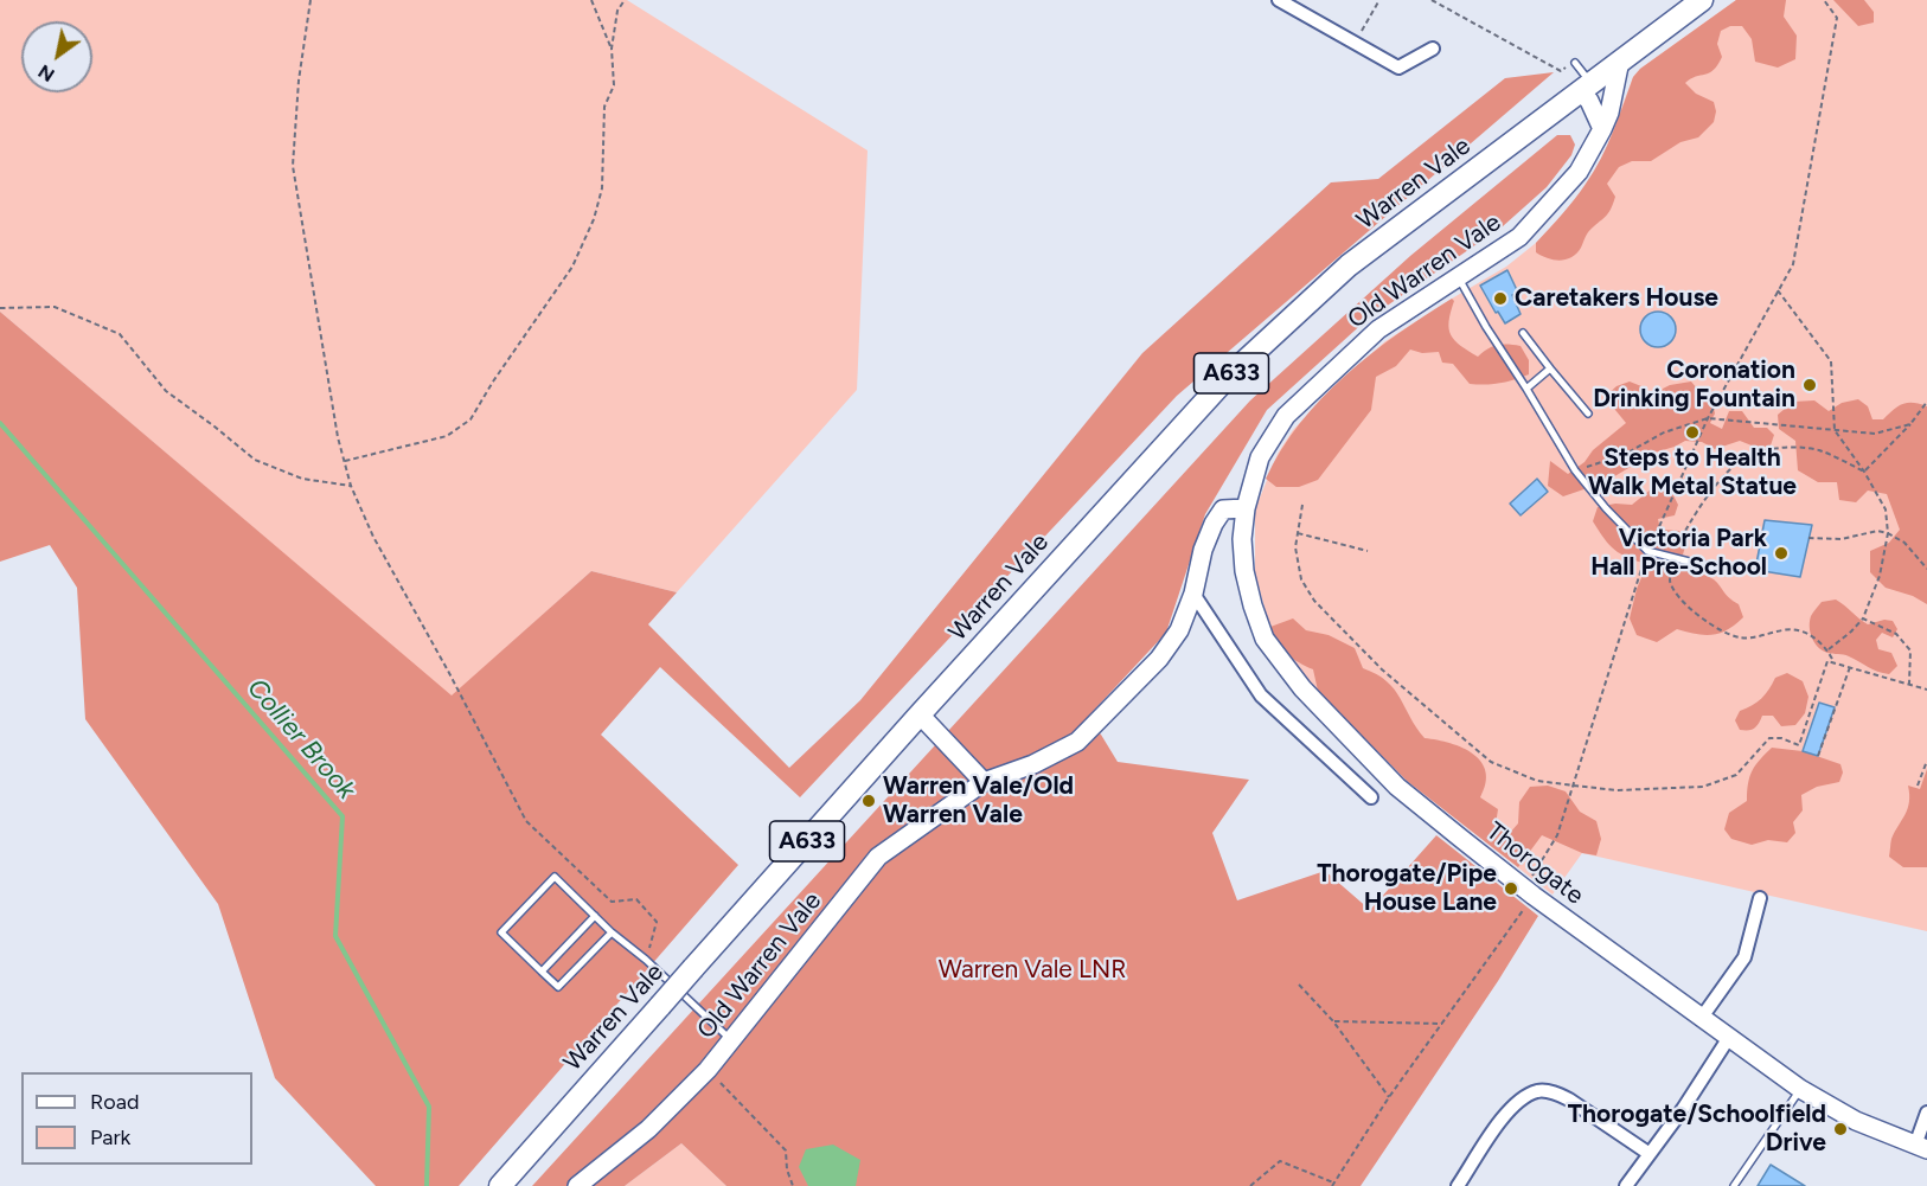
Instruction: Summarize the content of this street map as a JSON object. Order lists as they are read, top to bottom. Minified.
{"streets":{"main road":["Warren Vale","A633"],"street":["Old Warren Vale","Thorogate"]},"crossings":[["Warren Vale","A633"],["Old Warren Vale","A633"],["Old Warren Vale","Thorogate"]],"water":["Collier Brook"],"parks":["Warren Vale LNR"],"places":["Caretakers House","Coronation Drinking Fountain","Steps to Health Walk Metal Statue","Victoria Park Hall Pre-School","Warren Vale/Old Warren Vale","Thorogate/Pipe House Lane","Thorogate/Schoolfield Drive"],"legend":["Road","Park"],"north":"bottom left"}
